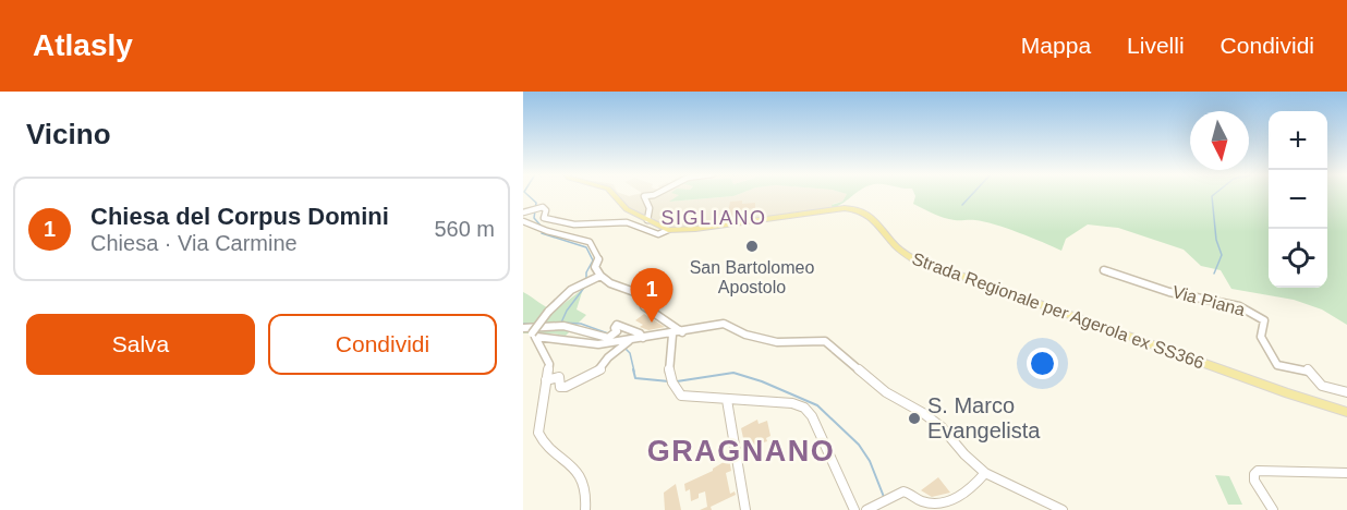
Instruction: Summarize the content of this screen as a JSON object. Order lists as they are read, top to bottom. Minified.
{"streets":{"main road":["Strada Regionale per Agerola ex SS366"],"street":["Via Piana"]},"districts":["SIGLIANO","GRAGNANO"],"places":["San Bartolomeo Apostolo","S. Marco Evangelista"],"north":"bottom","page":{"header":"Atlasly","nav":["Mappa","Livelli","Condividi"],"heading":"Vicino","map_buttons":["+","−"],"list":[{"mark":"1","name":"Chiesa del Corpus Domini","note":"Chiesa · Via Carmine","value":"560 m"}],"pins":"1","buttons":["Salva","Condividi"]}}
